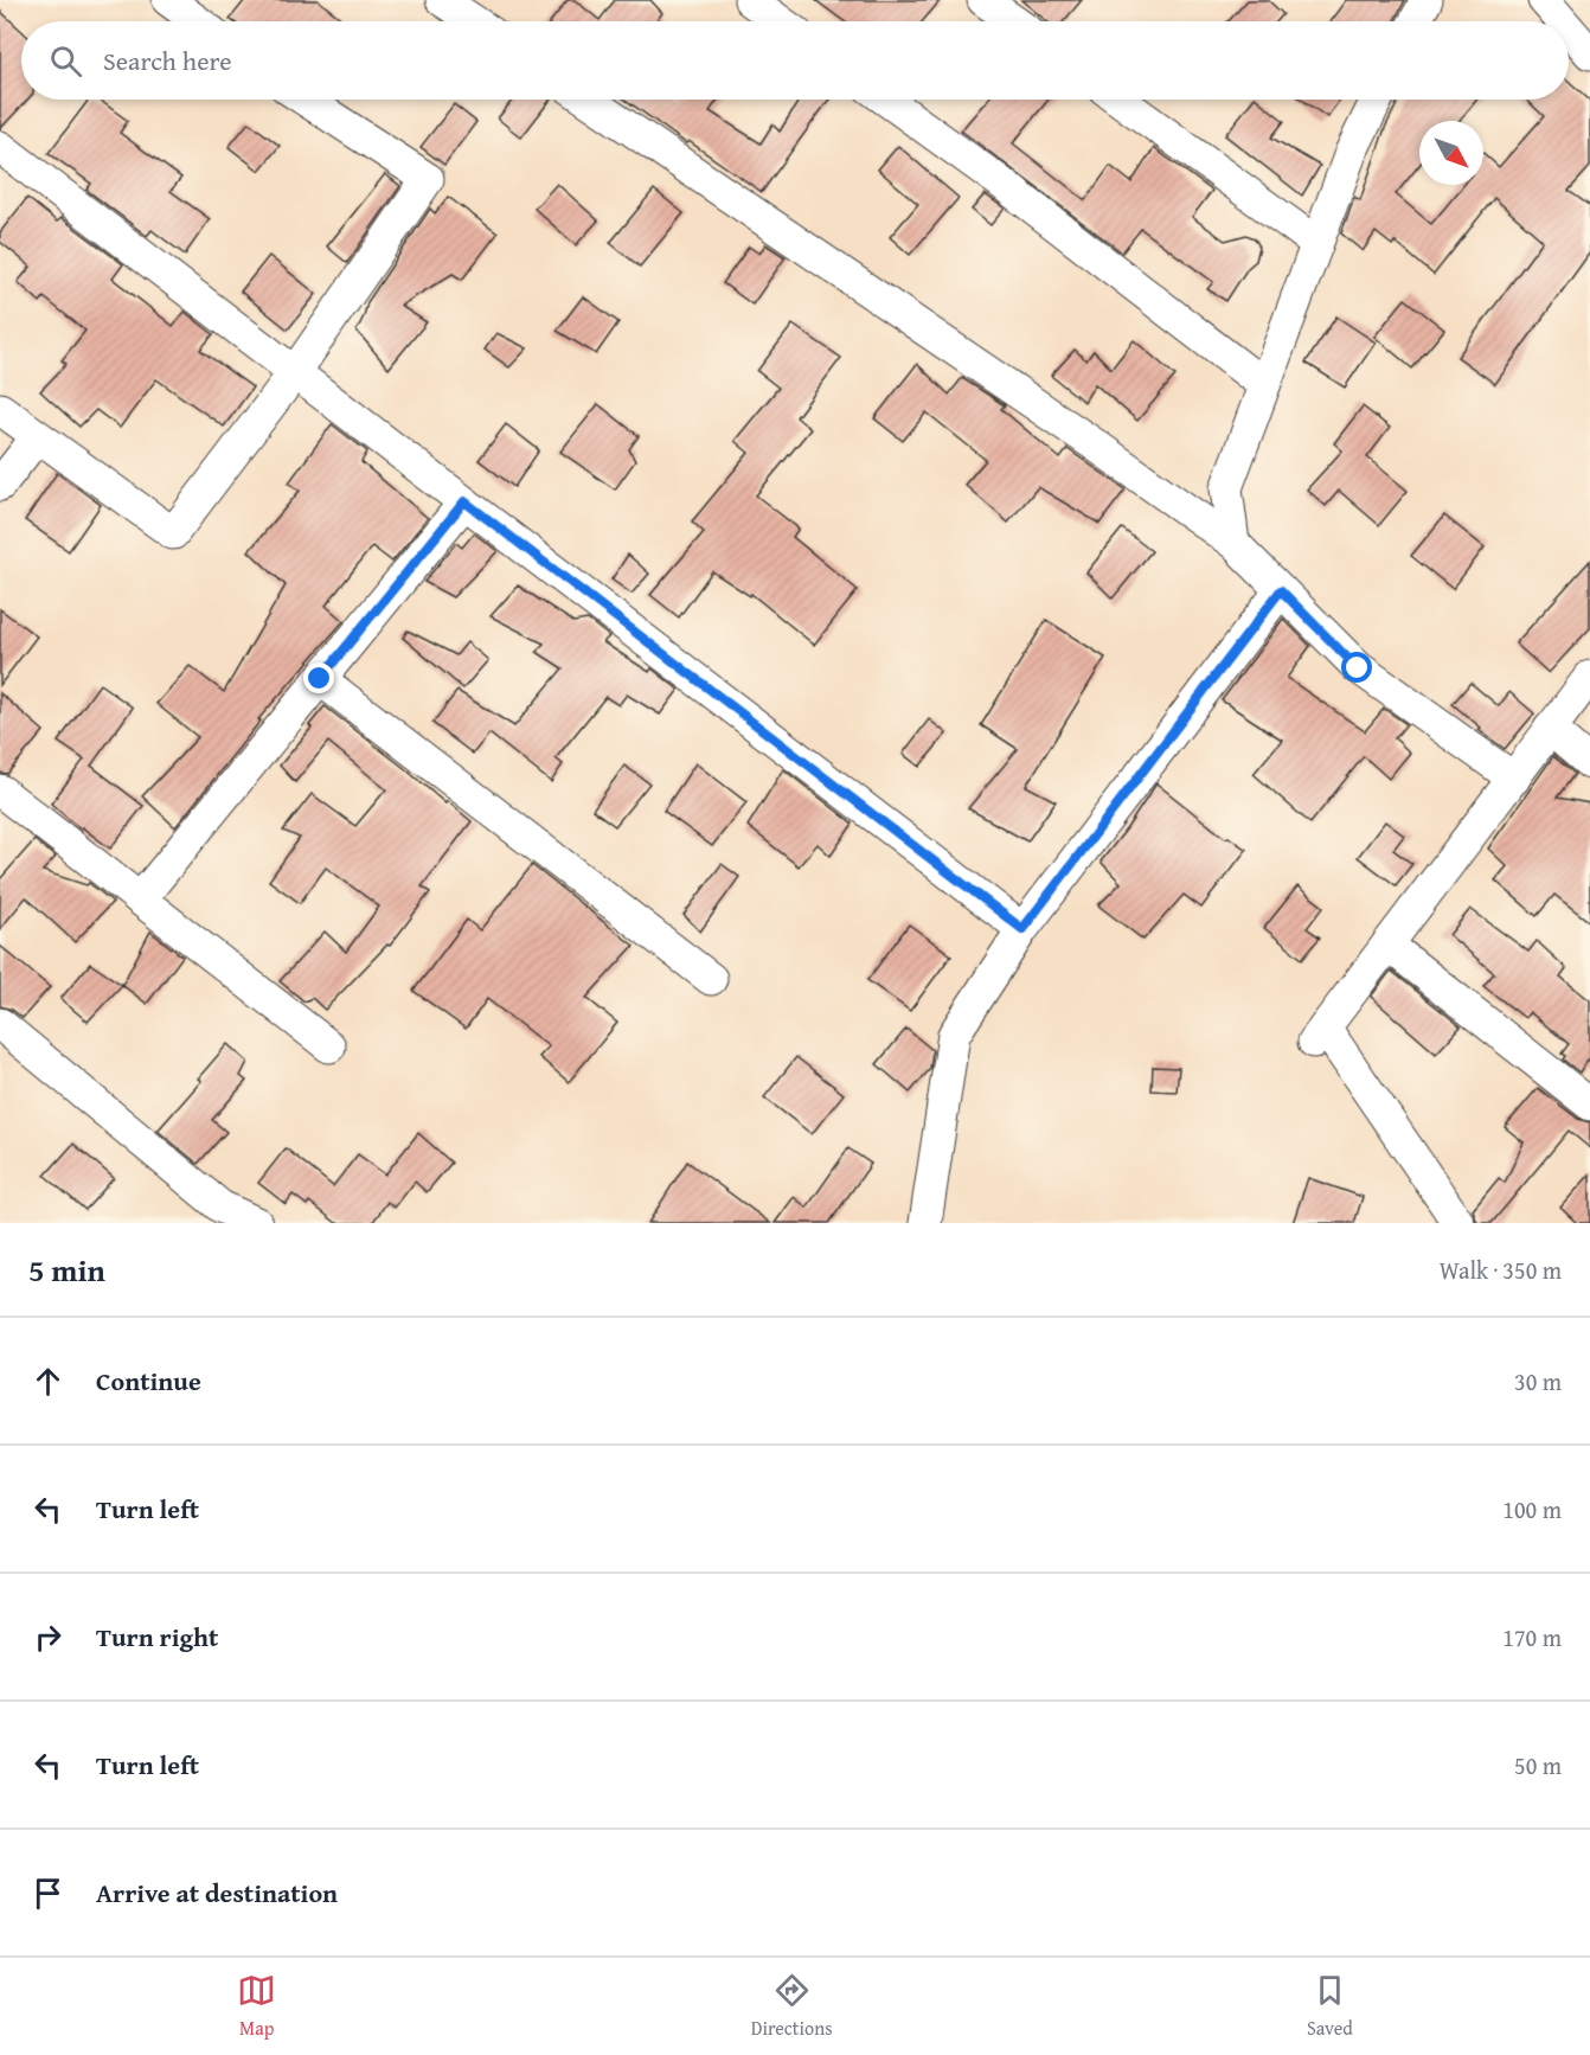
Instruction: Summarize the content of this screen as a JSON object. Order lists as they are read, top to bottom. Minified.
{"north":"bottom right","page":{"search":"Search here","heading":["5 min","Walk · 350 m"],"list":[["Continue","30 m"],["Turn left","100 m"],["Turn right","170 m"],["Turn left","50 m"],"Arrive at destination"],"nav":["Map","Directions","Saved"]}}
